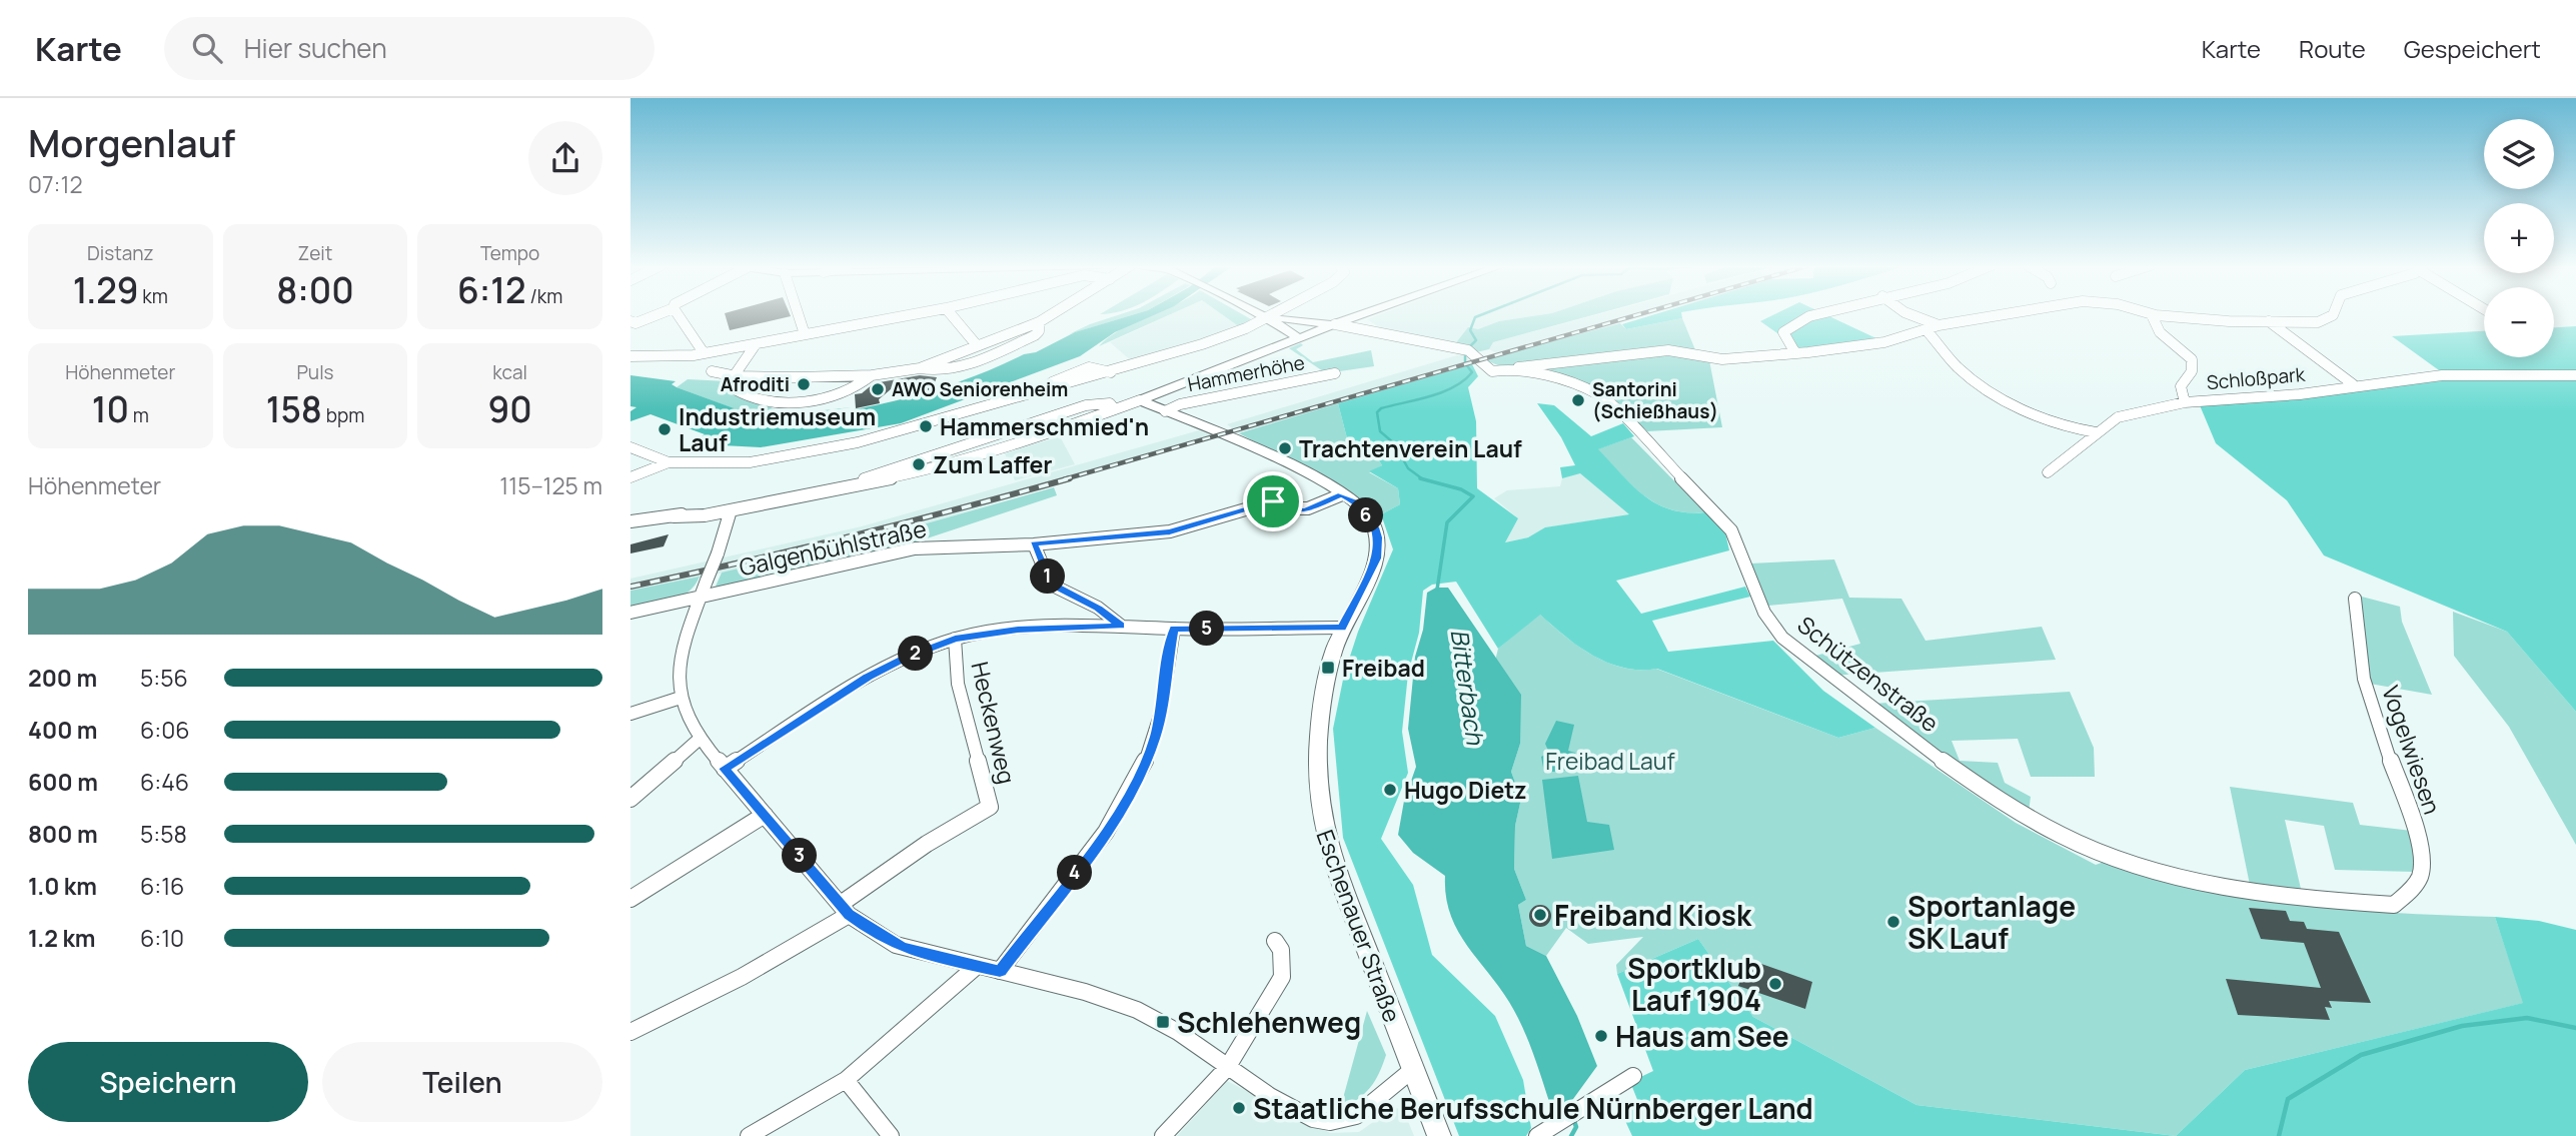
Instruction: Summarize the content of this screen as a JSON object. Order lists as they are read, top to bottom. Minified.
{"streets":{"main road":["Eschenauer Straße"],"street":["Hammerhöhe","Schloßpark","Galgenbühlstraße","Schützenstraße","Heckenweg","Vogelwiesen"]},"crossings":[["Hammerhöhe","Eschenauer Straße"],["Galgenbühlstraße","Eschenauer Straße"],["Schützenstraße","Vogelwiesen"]],"water":["Bitterbach"],"parks":["Freibad Lauf"],"places":{"other":["Afroditi","AWO Seniorenheim","Santorini (Schießhaus)","Hammerschmied'n","Industriemuseum Lauf","Trachtenverein Lauf","Zum Laffer","Hugo Dietz","Freiband Kiosk","Sportanlage SK Lauf","Sportklub Lauf 1904","Haus am See","Staatliche Berufsschule Nürnberger Land"],"transit":["Freibad","Schlehenweg"]},"page":{"header":"Karte","search":"Hier suchen","nav":["Karte","Route","Gespeichert"],"heading":["Morgenlauf","07:12"],"map_buttons":["+","−"],"stats":[["Distanz","1.29 km"],["Zeit","8:00"],["Tempo","6:12 /km"],["Höhenmeter","10 m"],["Puls","158 bpm"],["kcal","90"]],"chart":["Höhenmeter","115–125 m"],"pins":["6","1","5","2","3","4"],"list":[{"name":"200 m","note":"5:56"},{"name":"400 m","note":"6:06"},{"name":"600 m","note":"6:46"},{"name":"800 m","note":"5:58"},{"name":"1.0 km","note":"6:16"},{"name":"1.2 km","note":"6:10"}],"buttons":["Speichern","Teilen"]}}
